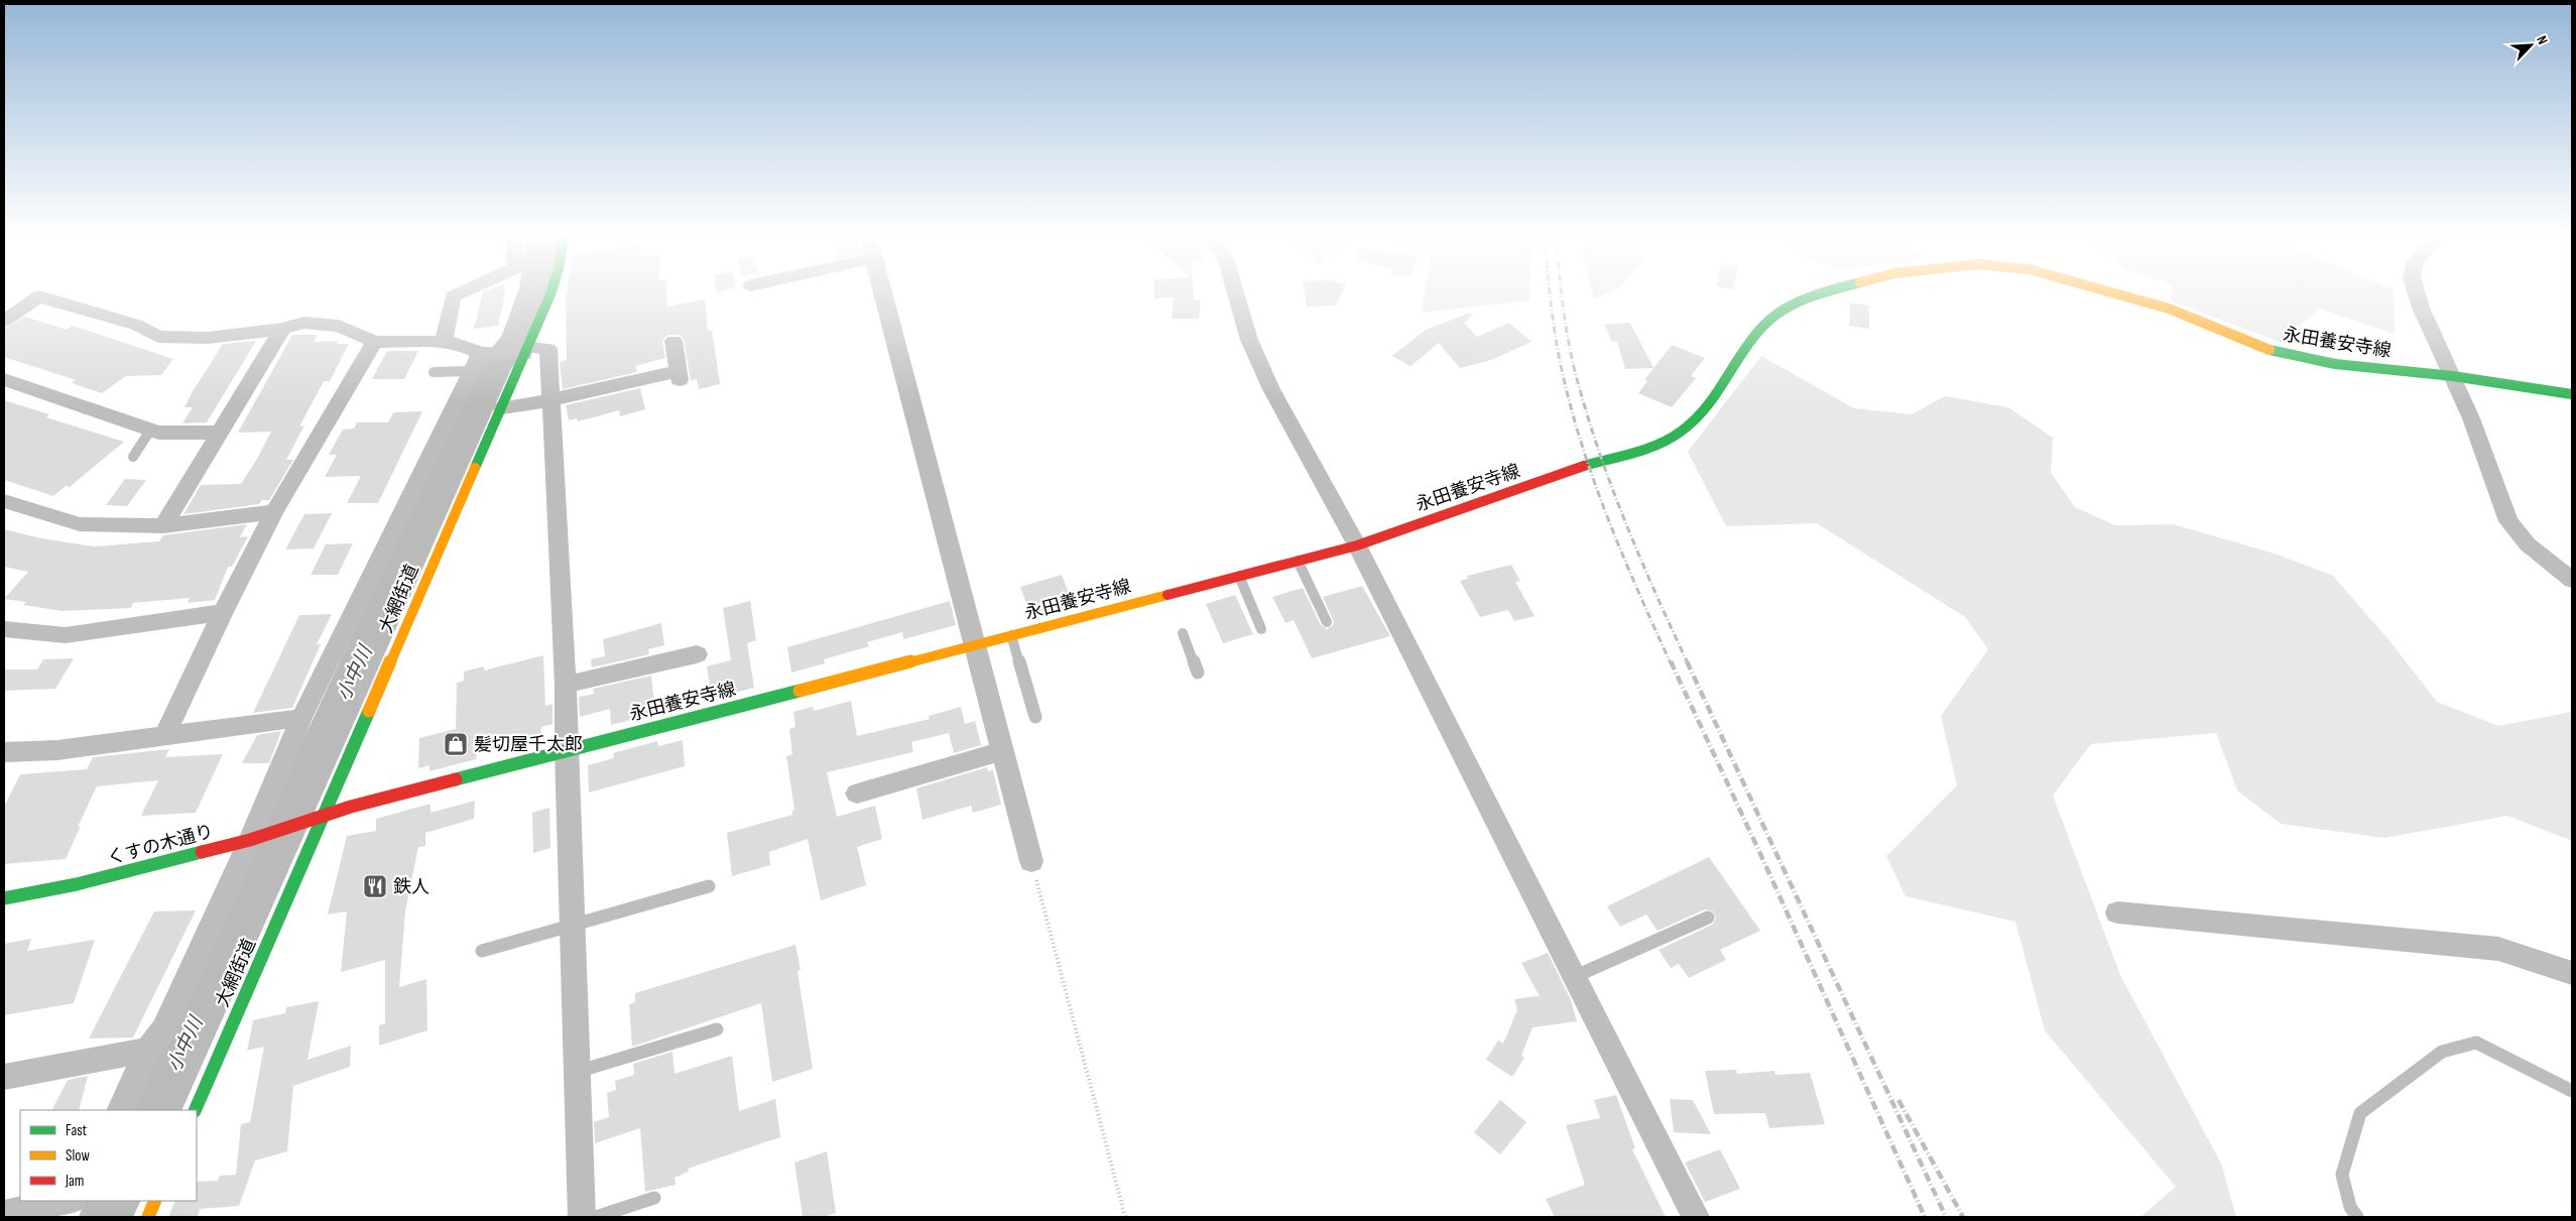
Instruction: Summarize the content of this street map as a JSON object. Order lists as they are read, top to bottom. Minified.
{"streets":{"street":["永田養安寺線","大網街道","くすの木通り"]},"crossings":[["永田養安寺線","大網街道"],["永田養安寺線","くすの木通り"],["大網街道","くすの木通り"]],"water":["小中川"],"places":{"shop":["髪切屋千太郎"],"restaurant":["鉄人"]},"legend":["Fast","Slow","Jam"],"north":"top right"}
